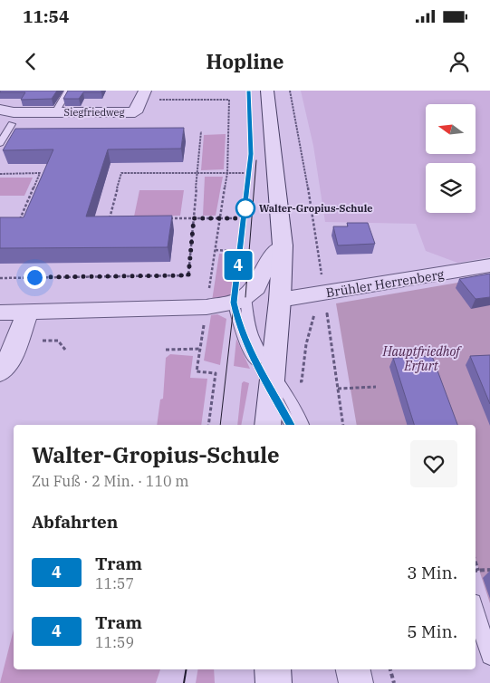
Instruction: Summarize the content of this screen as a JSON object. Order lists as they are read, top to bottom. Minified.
{"streets":{"street":["Siegfriedweg","Brühler Herrenberg"]},"parks":["Hauptfriedhof Erfurt"],"places":["Walter-Gropius-Schule"],"lines":["tram line 4"],"north":"left","page":{"status":"11:54","header":"Hopline","on_map":"4","heading":[["Walter-Gropius-Schule","Zu Fuß · 2 Min. · 110 m"],"Abfahrten"],"list":[{"mark":"4","name":"Tram","note":"11:57","value":"3 Min."},{"mark":"4","name":"Tram","note":"11:59","value":"5 Min."}]}}
